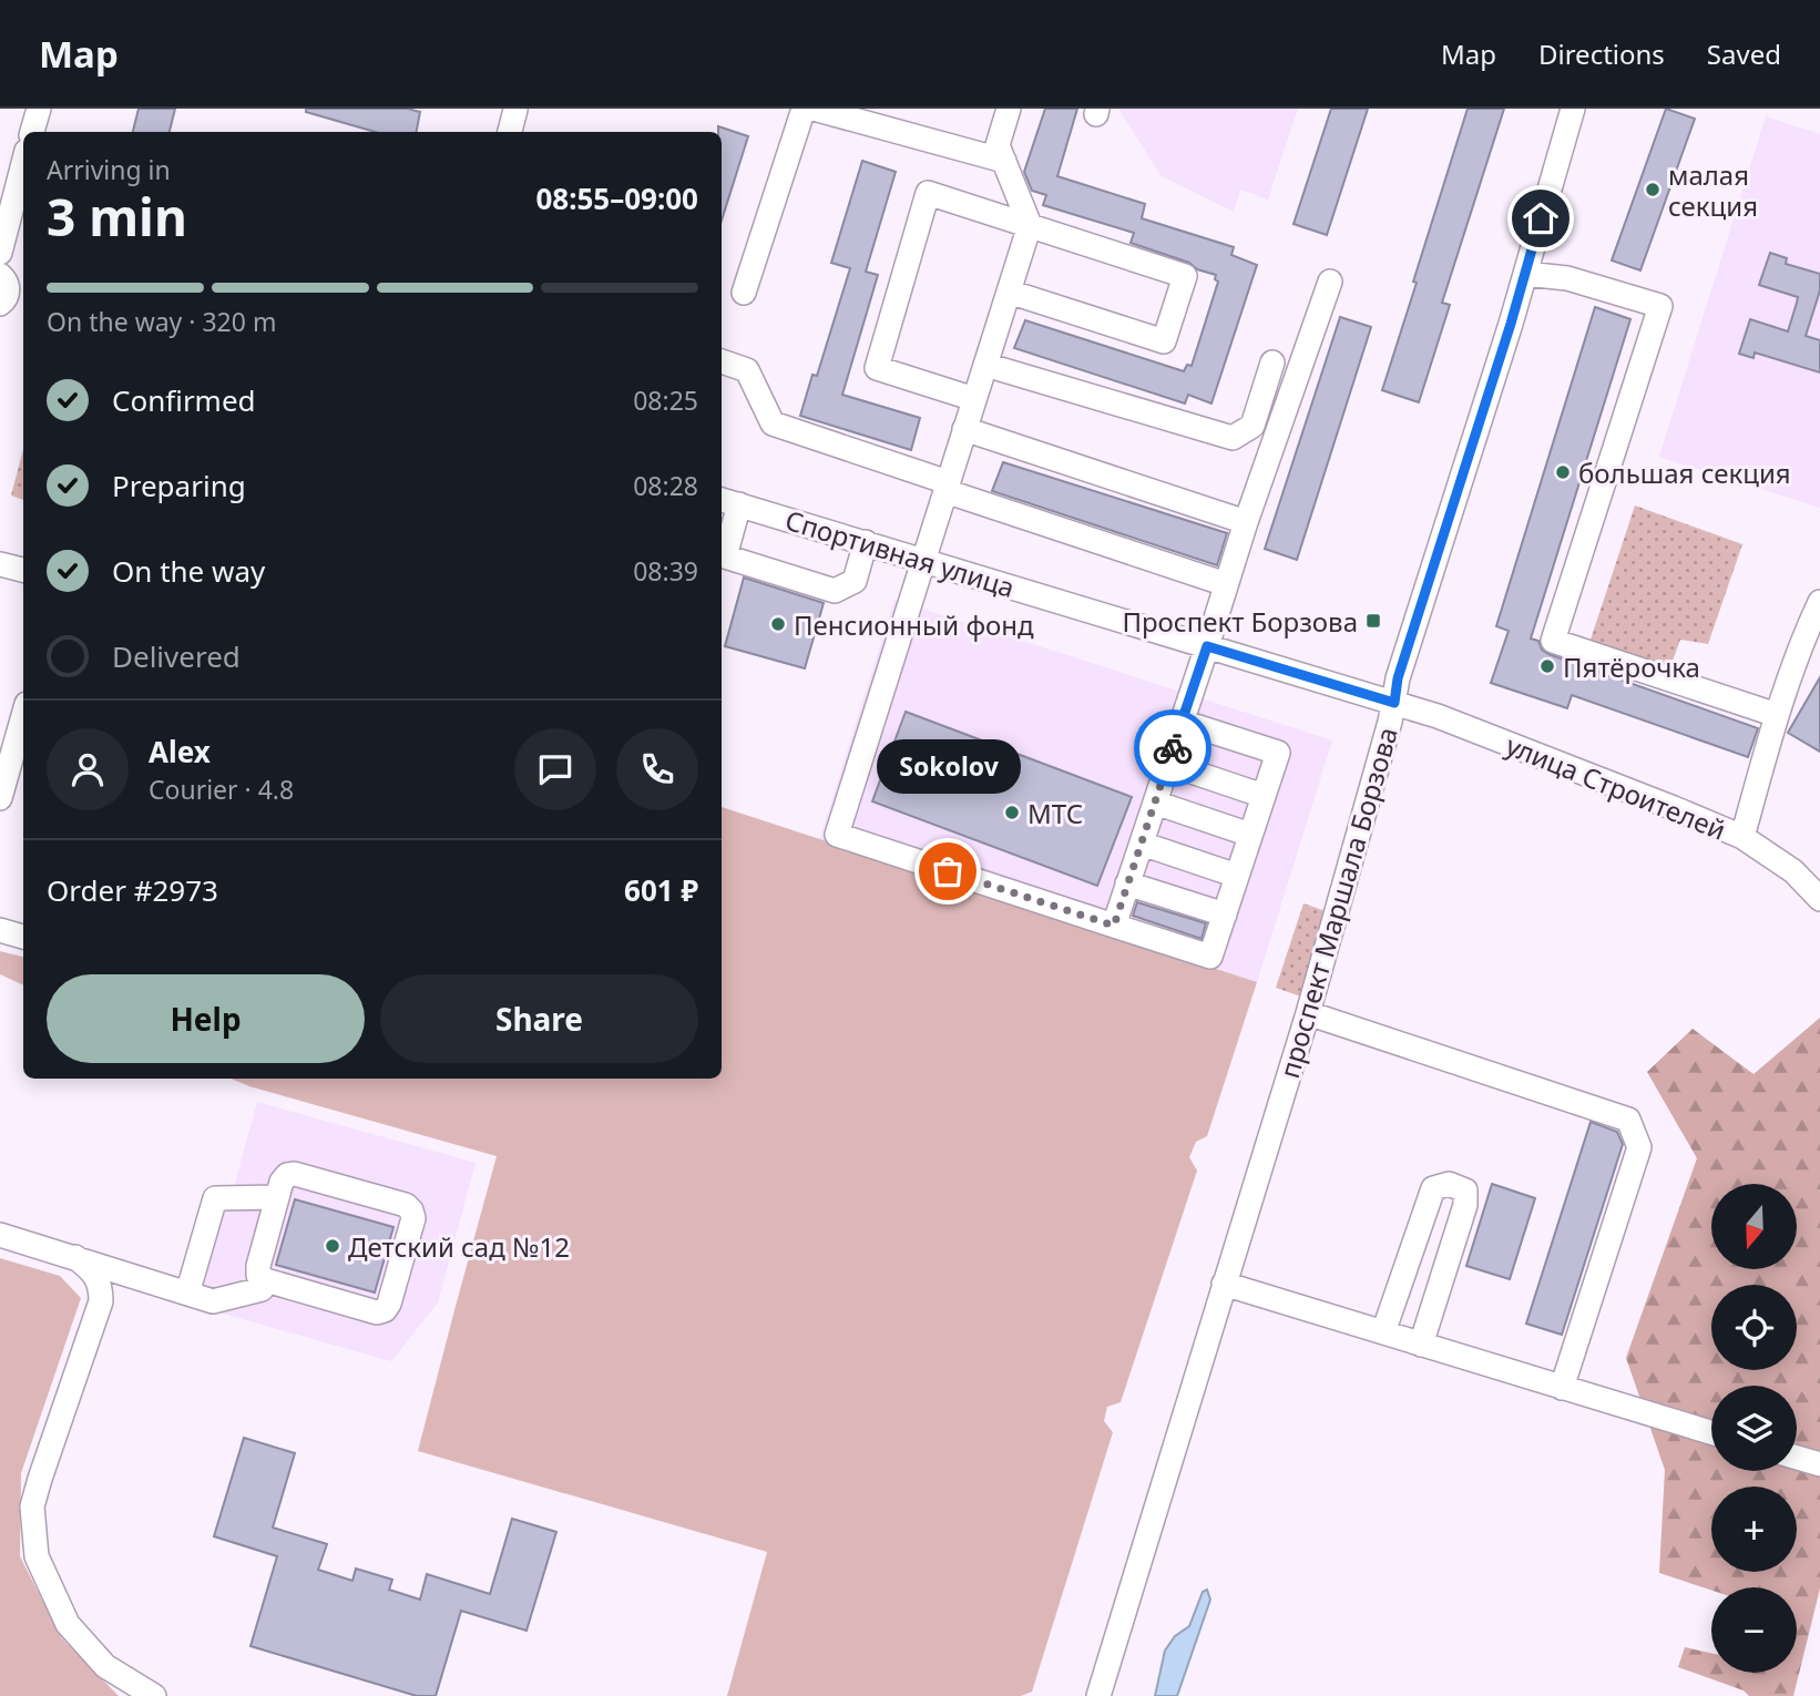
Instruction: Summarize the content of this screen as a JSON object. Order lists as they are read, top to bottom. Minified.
{"streets":{"street":["Спортивная улица","улица Строителей","проспект Маршала Борзова"]},"crossings":[["Спортивная улица","улица Строителей"],["Спортивная улица","проспект Маршала Борзова"],["улица Строителей","проспект Маршала Борзова"]],"places":{"other":["малая секция","большая секция","Пенсионный фонд","Пятёрочка","МТС","Sokolov","Детский сад №12"],"transit":["Проспект Борзова"]},"north":"bottom","page":{"header":"Map","nav":["Map","Directions","Saved"],"heading":["3 min","Arriving in","08:55–09:00"],"panel":["Alex","Courier · 4.8","Order #2973","601 ₽"],"bar":"On the way · 320 m","list":[["Confirmed","08:25"],["Preparing","08:28"],["On the way","08:39"],"Delivered"],"bubble":"Sokolov","buttons":["Help","Share"],"map_buttons":["+","−"]}}
